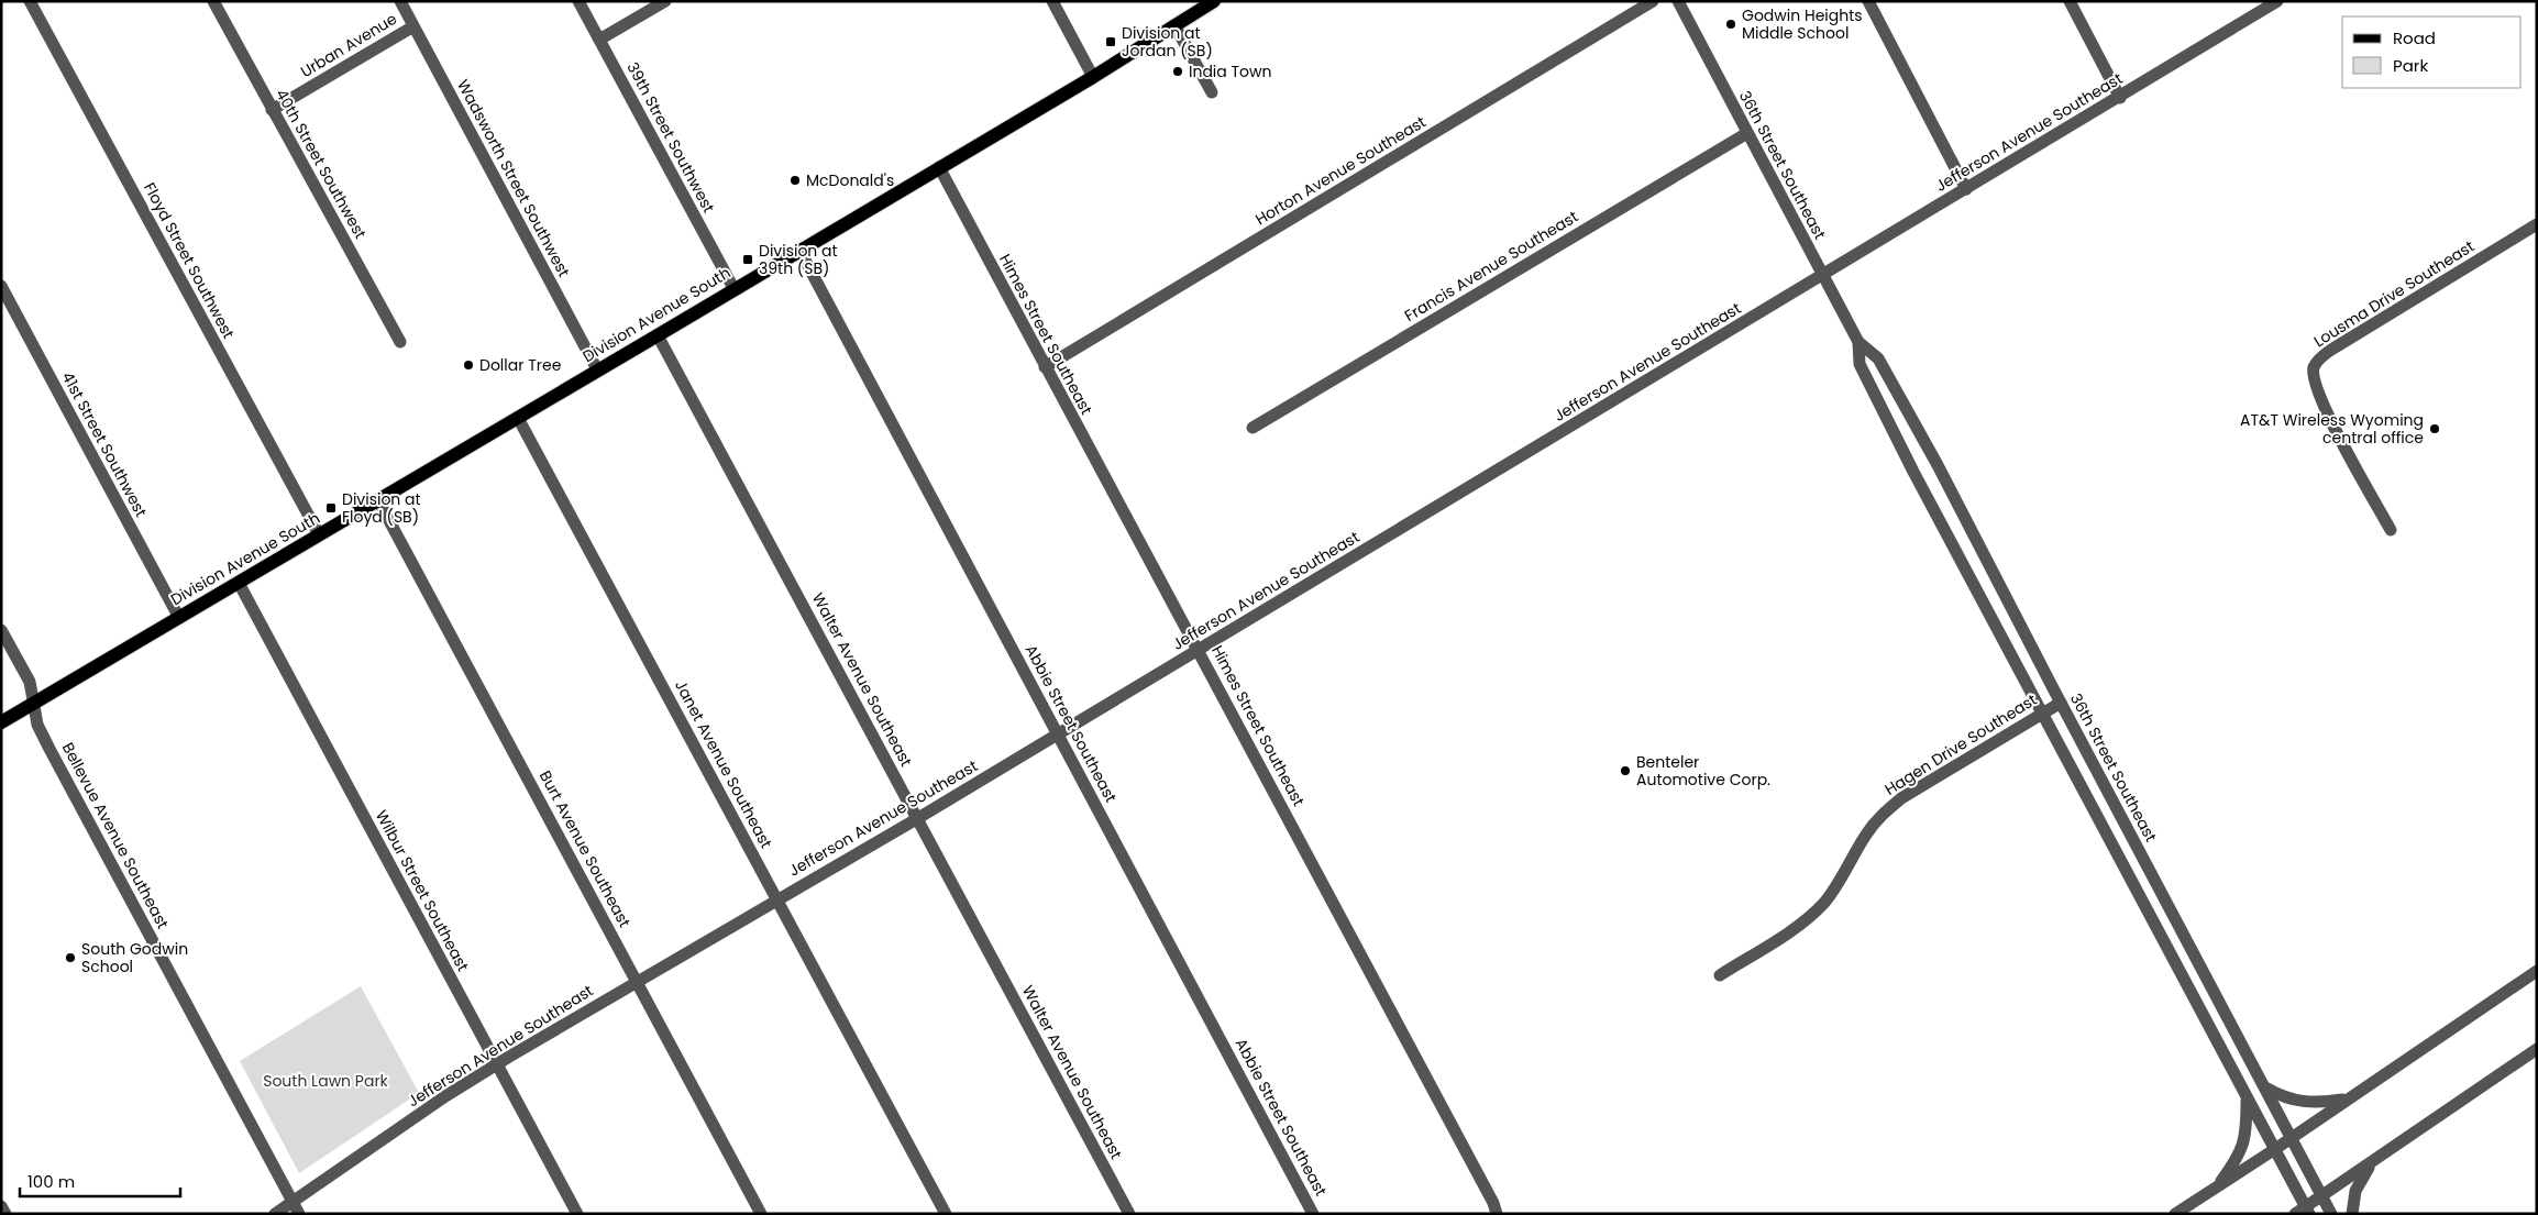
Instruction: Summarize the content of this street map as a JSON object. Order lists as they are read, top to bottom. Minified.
{"streets":{"main road":["Division Avenue South"],"street":["Urban Avenue","Jefferson Avenue Southeast","39th Street Southwest","40th Street Southwest","36th Street Southeast","Horton Avenue Southeast","Wadsworth Street Southwest","Floyd Street Southwest","Francis Avenue Southeast","Lousma Drive Southeast","Himes Street Southeast","41st Street Southwest","Walter Avenue Southeast","Abbie Street Southeast","Hagen Drive Southeast","Janet Avenue Southeast","Bellevue Avenue Southeast","Burt Avenue Southeast","Wilbur Street Southeast"]},"crossings":[["Urban Avenue","40th Street Southwest"],["Urban Avenue","Wadsworth Street Southwest"],["Jefferson Avenue Southeast","36th Street Southeast"],["Jefferson Avenue Southeast","Himes Street Southeast"],["Jefferson Avenue Southeast","Walter Avenue Southeast"],["Jefferson Avenue Southeast","Abbie Street Southeast"],["Jefferson Avenue Southeast","Janet Avenue Southeast"],["Jefferson Avenue Southeast","Bellevue Avenue Southeast"],["Jefferson Avenue Southeast","Burt Avenue Southeast"],["Jefferson Avenue Southeast","Wilbur Street Southeast"],["39th Street Southwest","Division Avenue South"],["36th Street Southeast","Francis Avenue Southeast"],["36th Street Southeast","Hagen Drive Southeast"],["Horton Avenue Southeast","Himes Street Southeast"],["Wadsworth Street Southwest","Division Avenue South"],["Floyd Street Southwest","Division Avenue South"],["Division Avenue South","Himes Street Southeast"],["Division Avenue South","41st Street Southwest"],["Division Avenue South","Walter Avenue Southeast"],["Division Avenue South","Abbie Street Southeast"],["Division Avenue South","Janet Avenue Southeast"],["Division Avenue South","Bellevue Avenue Southeast"],["Division Avenue South","Burt Avenue Southeast"],["Division Avenue South","Wilbur Street Southeast"]],"parks":["South Lawn Park"],"places":{"other":["Godwin Heights Middle School","India Town","McDonald's","Dollar Tree","AT&T Wireless Wyoming central office","Benteler Automotive Corp.","South Godwin School"],"transit":["Division at Jordan (SB)","Division at 39th (SB)","Division at Floyd (SB)"]},"legend":["Road","Park"],"scale_bar":"100 m"}
